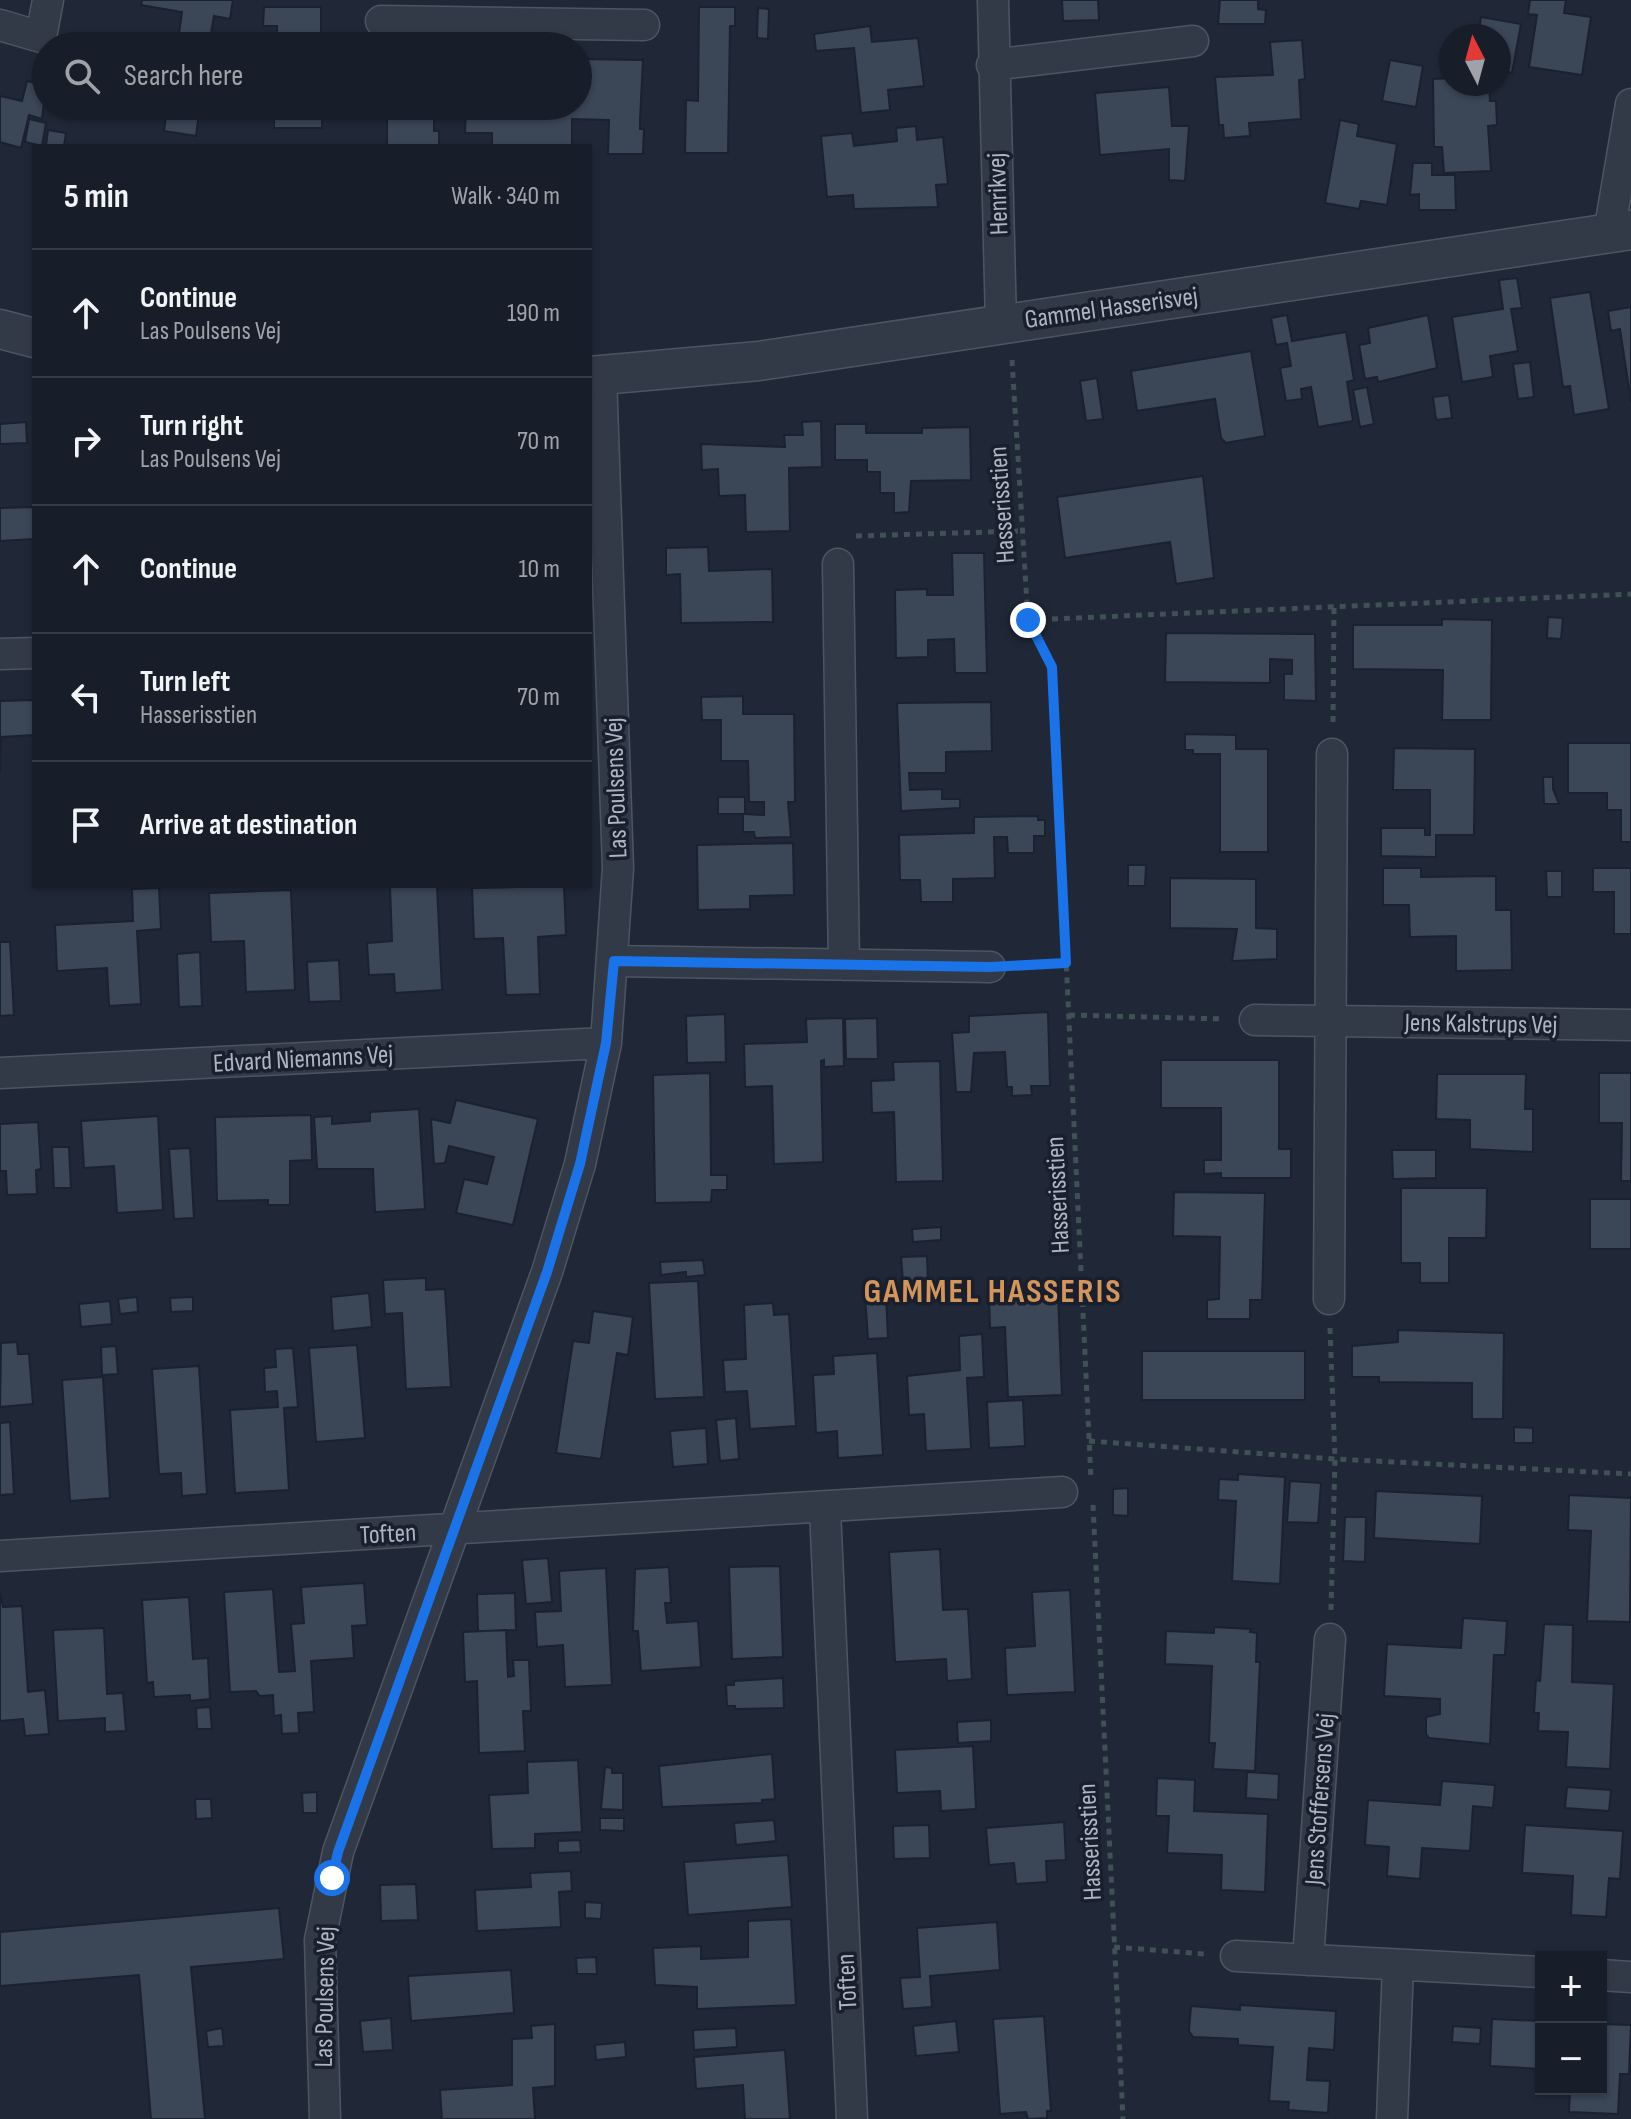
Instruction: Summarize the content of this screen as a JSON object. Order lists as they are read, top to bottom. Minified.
{"streets":{"street":["Henrikvej","Gammel Hasserisvej","Las Poulsens Vej","Jens Kalstrups Vej","Edvard Niemanns Vej","Toften","Jens Stoffersens Vej"],"path":["Hasserisstien"]},"crossings":[["Henrikvej","Gammel Hasserisvej"],["Henrikvej","Hasserisstien"],["Gammel Hasserisvej","Hasserisstien"],["Gammel Hasserisvej","Las Poulsens Vej"],["Las Poulsens Vej","Edvard Niemanns Vej"],["Las Poulsens Vej","Toften"]],"districts":["GAMMEL HASSERIS"],"north":"top","page":{"search":"Search here","heading":["5 min","Walk · 340 m"],"list":[["Continue","Las Poulsens Vej","190 m"],["Turn right","Las Poulsens Vej","70 m"],["Continue","10 m"],["Turn left","Hasserisstien","70 m"],"Arrive at destination"],"map_buttons":["+","−"]}}
